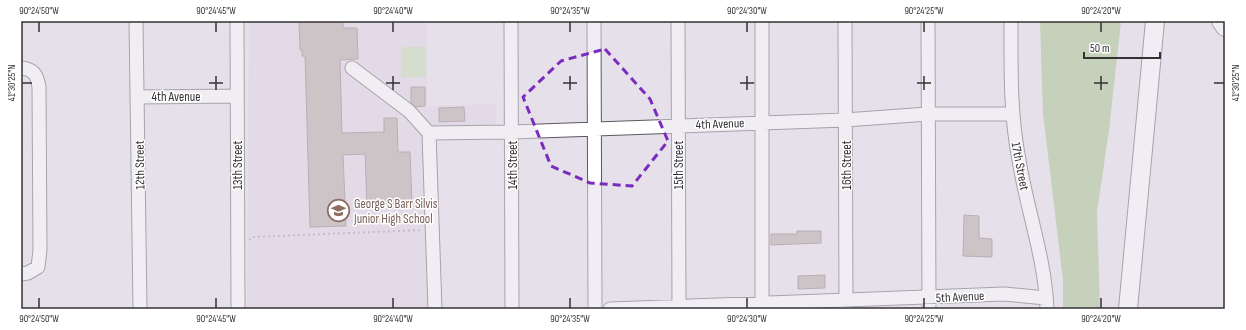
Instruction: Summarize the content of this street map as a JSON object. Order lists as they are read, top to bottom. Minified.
{"streets":{"street":["4th Avenue","12th Street","13th Street","14th Street","15th Street","16th Street","17th Street","5th Avenue"]},"crossings":[["4th Avenue","12th Street"],["4th Avenue","13th Street"],["4th Avenue","14th Street"],["4th Avenue","15th Street"],["4th Avenue","16th Street"],["4th Avenue","17th Street"],["15th Street","5th Avenue"],["16th Street","5th Avenue"],["17th Street","5th Avenue"]],"places":{"school or university":["George S Barr Silvis Junior High School"]},"scale_bar":"50 m","coordinates":["90°24'50\"W","90°24'45\"W","90°24'40\"W","90°24'35\"W","90°24'30\"W","90°24'25\"W","90°24'20\"W","41°30'25\"N"]}
